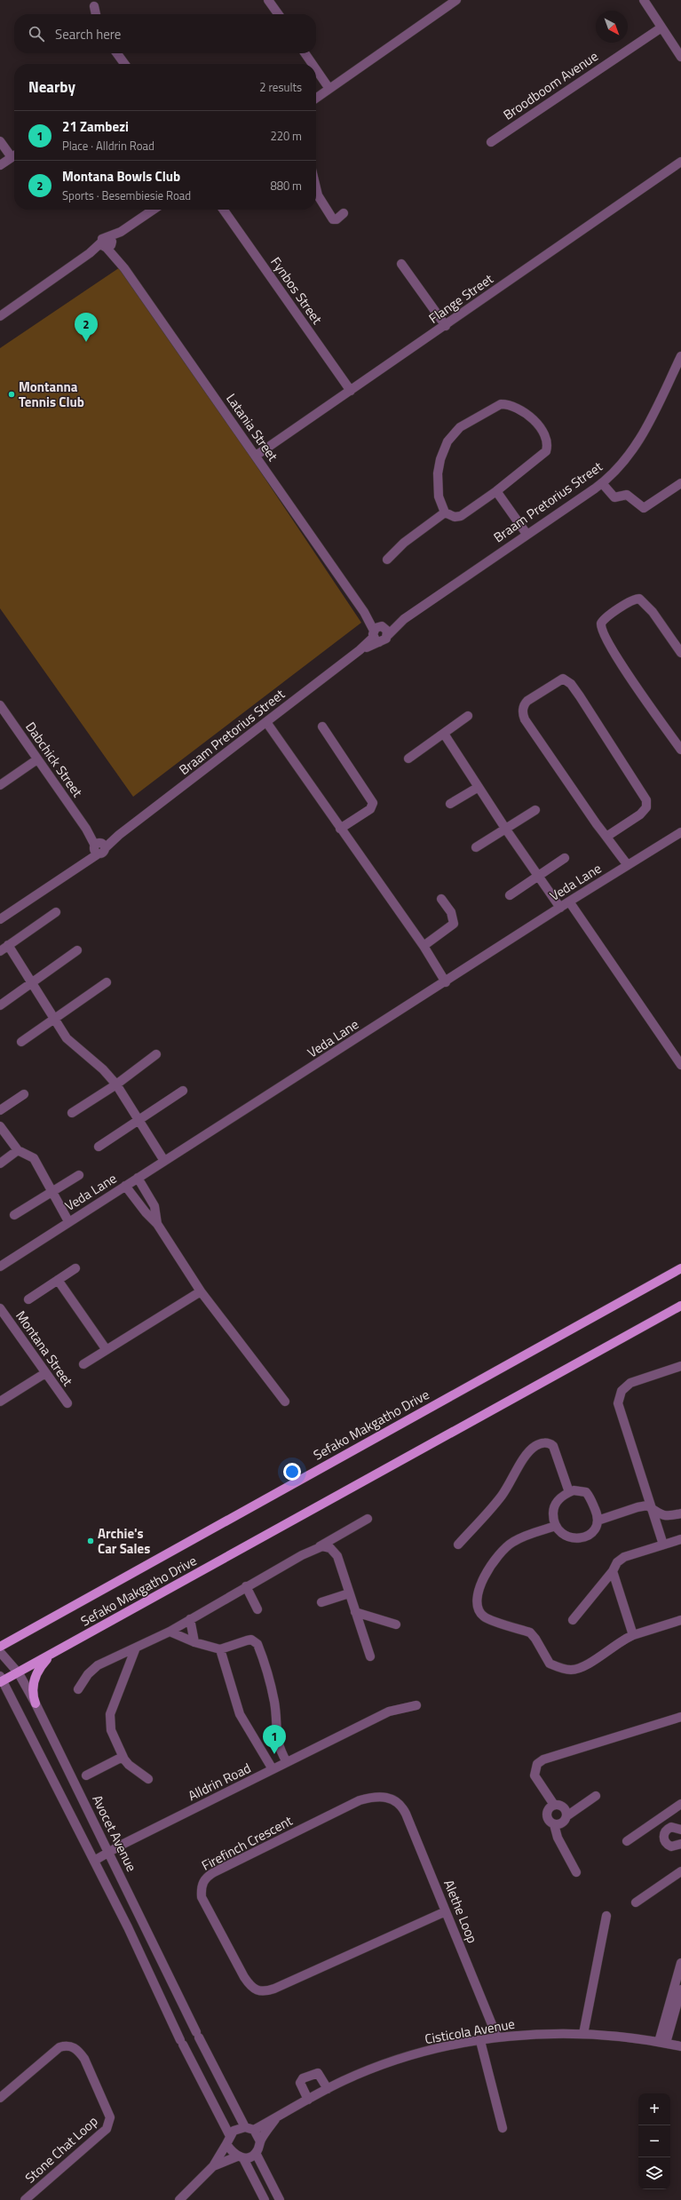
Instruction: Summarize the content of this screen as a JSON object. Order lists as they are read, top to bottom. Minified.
{"streets":{"main road":["Sefako Makgatho Drive"],"street":["Broodboom Avenue","Fynbos Street","Flange Street","Latania Street","Braam Pretorius Street","Dabchick Street","Veda Lane","Montana Street","Alldrin Road","Avocet Avenue","Firefinch Crescent","Alethe Loop","Cisticola Avenue","Stone Chat Loop"]},"crossings":[["Fynbos Street","Flange Street"],["Flange Street","Latania Street"],["Latania Street","Braam Pretorius Street"],["Braam Pretorius Street","Dabchick Street"],["Sefako Makgatho Drive","Avocet Avenue"],["Alldrin Road","Avocet Avenue"],["Avocet Avenue","Cisticola Avenue"],["Firefinch Crescent","Alethe Loop"],["Alethe Loop","Cisticola Avenue"]],"places":["Montanna Tennis Club","Archie's Car Sales"],"north":"bottom right","page":{"search":"Search here","heading":["Nearby","2 results"],"list":[{"mark":"1","name":"21 Zambezi","note":"Place · Alldrin Road","value":"220 m"},{"mark":"2","name":"Montana Bowls Club","note":"Sports · Besembiesie Road","value":"880 m"}],"pins":["2","1"],"map_buttons":["+","−"]}}
